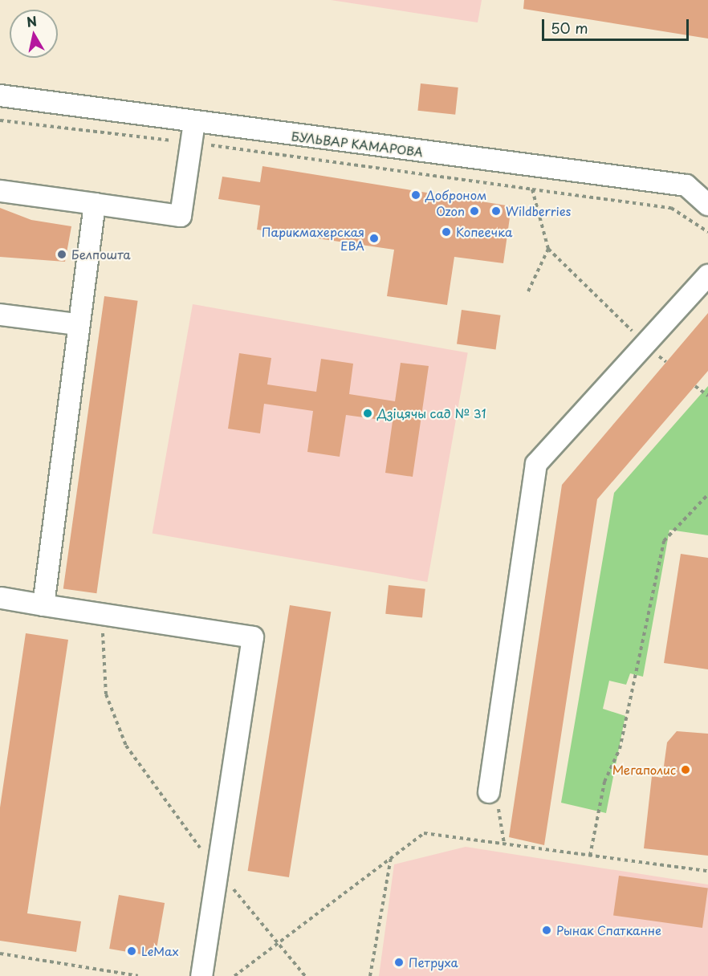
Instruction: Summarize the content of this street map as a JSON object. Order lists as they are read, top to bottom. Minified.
{"streets":{"street":["БУЛЬВАР КАМАРОВА"]},"places":["Доброном","Ozon","Wildberries","Копеечка","Парикмахерская ЕВА","Белпошта","Дзіцячы сад № 31","Мегаполис","Рынак Спатканне","LeMax","Петруха"],"scale_bar":"50 m","north":"top"}
